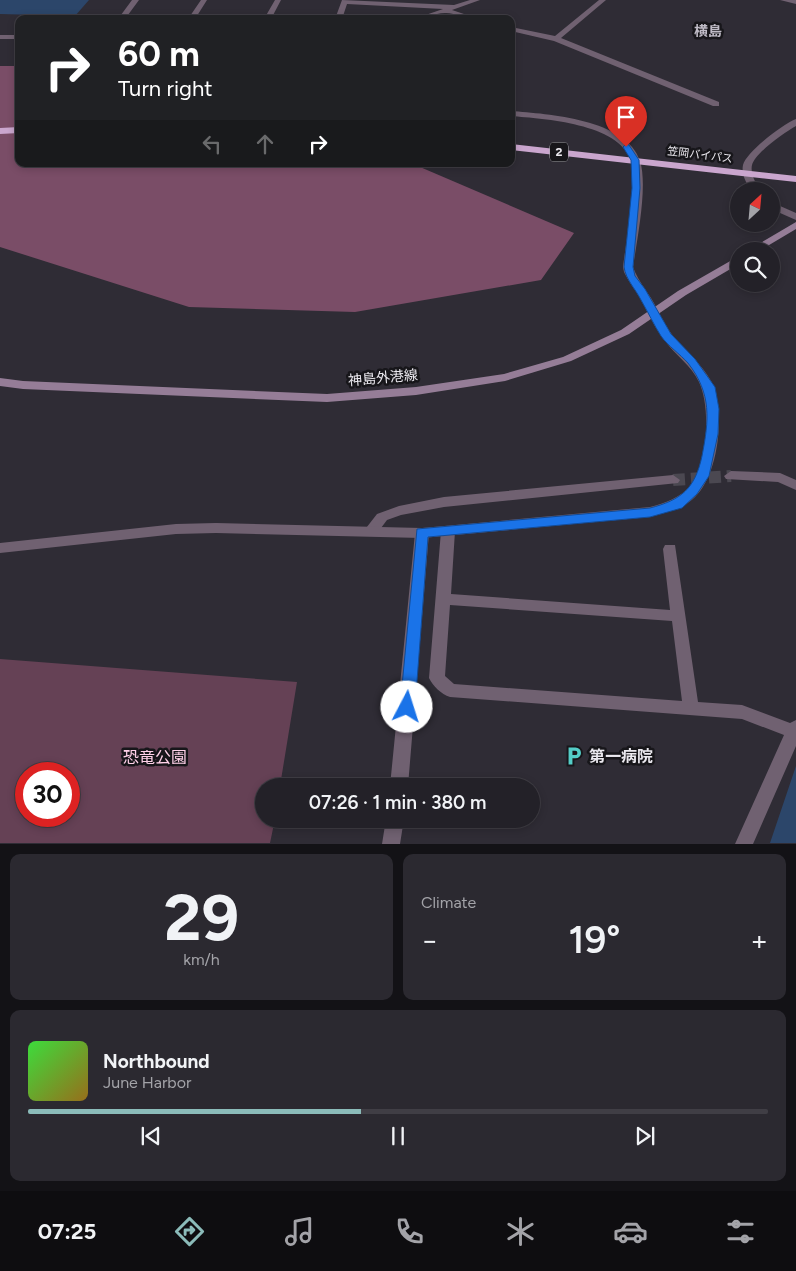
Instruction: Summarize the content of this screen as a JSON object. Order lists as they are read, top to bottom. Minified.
{"streets":{"highway":["2","笠岡バイパス"],"main road":["神島外港線"]},"districts":["横島"],"parks":["恐竜公園"],"places":{"parking":["第一病院"]},"north":"top right","page":{"turn":["60 m","Turn right"],"limit":"30","trip":"07:26 · 1 min · 380 m","tile":[["29","km/h"],"Climate"],"heat":["−","19°","+"],"song":["Northbound","June Harbor"],"tabs":"07:25"}}
